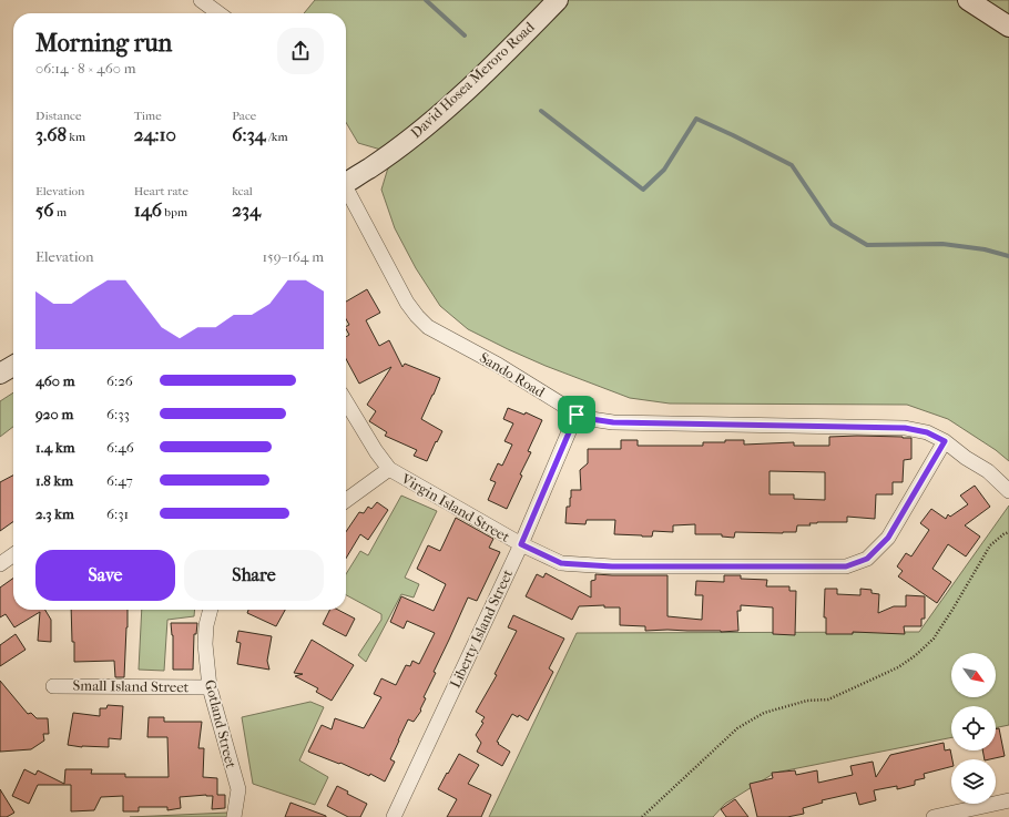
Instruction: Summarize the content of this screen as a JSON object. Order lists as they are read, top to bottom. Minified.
{"streets":{"main road":["David Hosea Meroro Road"],"street":["Sando Road","Virgin Island Street","Liberty Island Street","Small Island Street","Gotland Street"]},"crossings":[["Sando Road","Virgin Island Street"],["Sando Road","Liberty Island Street"],["Virgin Island Street","Liberty Island Street"],["Small Island Street","Gotland Street"]],"north":"bottom right","page":{"heading":["Morning run","06:14 · 8 × 460 m"],"stats":[["Distance","3.68 km"],["Time","24:10"],["Pace","6:34 /km"],["Elevation","56 m"],["Heart rate","146 bpm"],["kcal","234"]],"chart":["Elevation","159–164 m"],"list":[{"name":"460 m","note":"6:26"},{"name":"920 m","note":"6:33"},{"name":"1.4 km","note":"6:46"},{"name":"1.8 km","note":"6:47"},{"name":"2.3 km","note":"6:31"}],"buttons":["Save","Share"]}}
